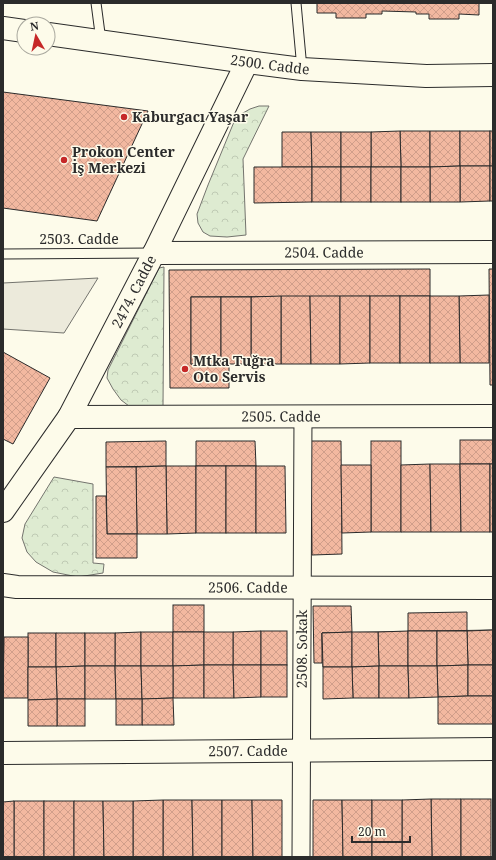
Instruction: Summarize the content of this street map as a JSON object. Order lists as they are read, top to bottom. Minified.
{"streets":{"street":["2500. Cadde","2504. Cadde","2474. Cadde","2505. Cadde","2506. Cadde","2508. Sokak","2507. Cadde"],"lane":["2503. Cadde"]},"crossings":[["2500. Cadde","2474. Cadde"],["2503. Cadde","2504. Cadde"],["2503. Cadde","2474. Cadde"],["2504. Cadde","2474. Cadde"],["2474. Cadde","2505. Cadde"],["2505. Cadde","2508. Sokak"],["2506. Cadde","2508. Sokak"],["2508. Sokak","2507. Cadde"]],"places":["Kaburgacı Yaşar","Prokon Center İş Merkezi","Mtka Tuğra Oto Servis"],"scale_bar":"20 m","north":"top"}
